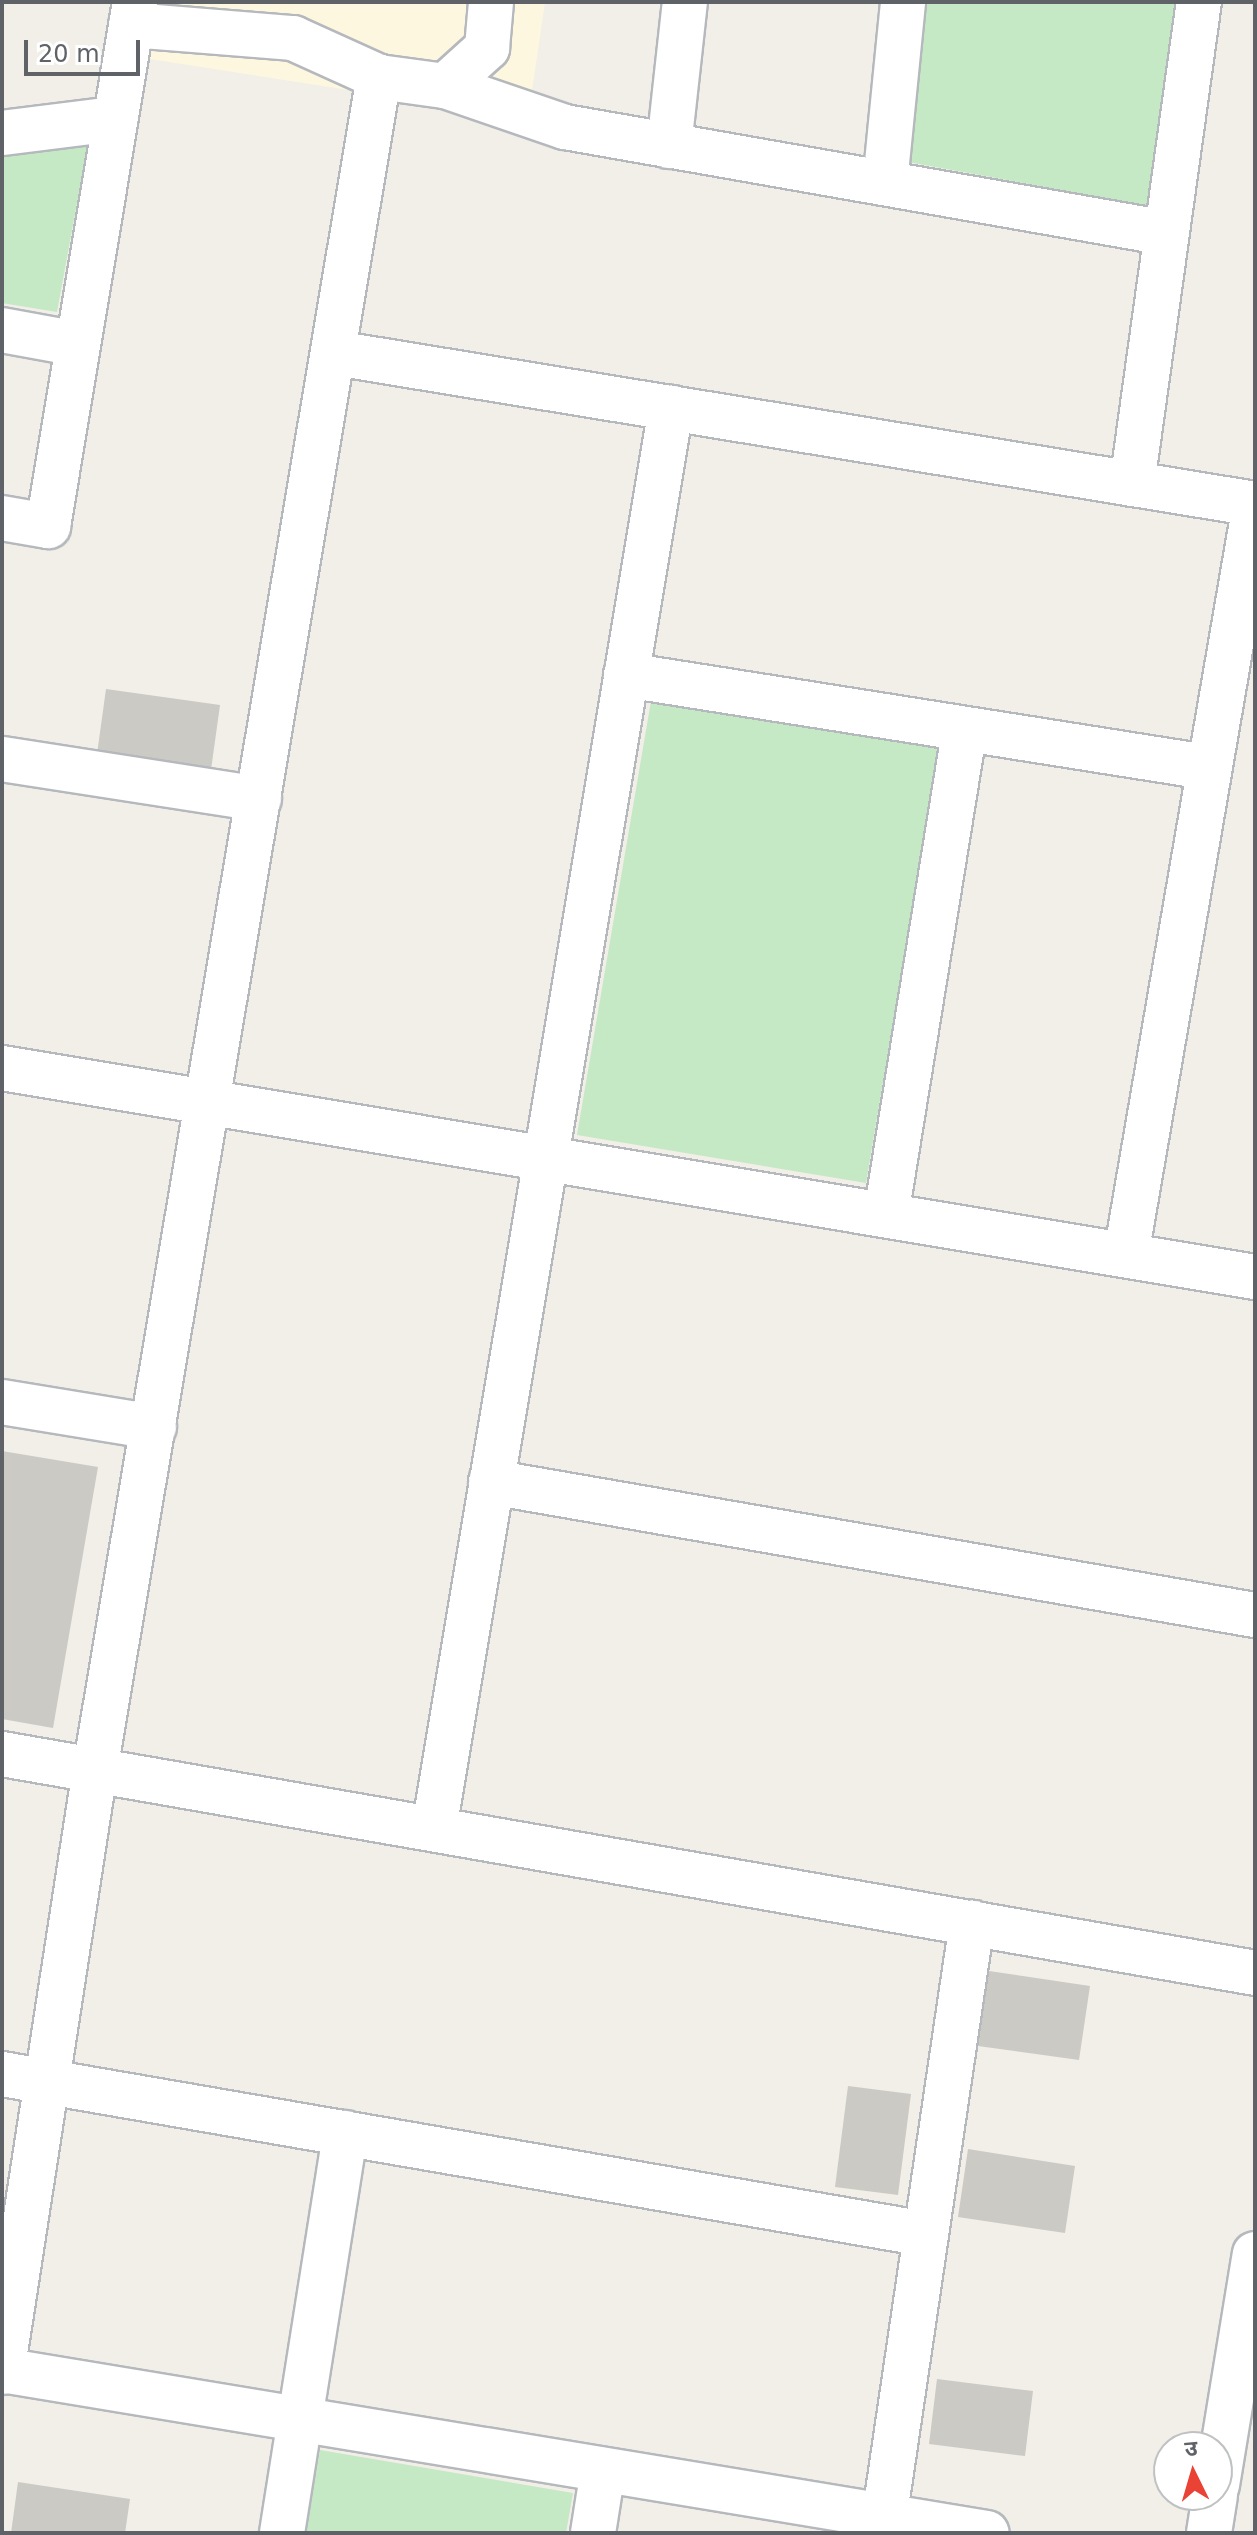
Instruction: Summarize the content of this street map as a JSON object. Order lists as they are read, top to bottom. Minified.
{"scale_bar":"20 m","north":"top"}
